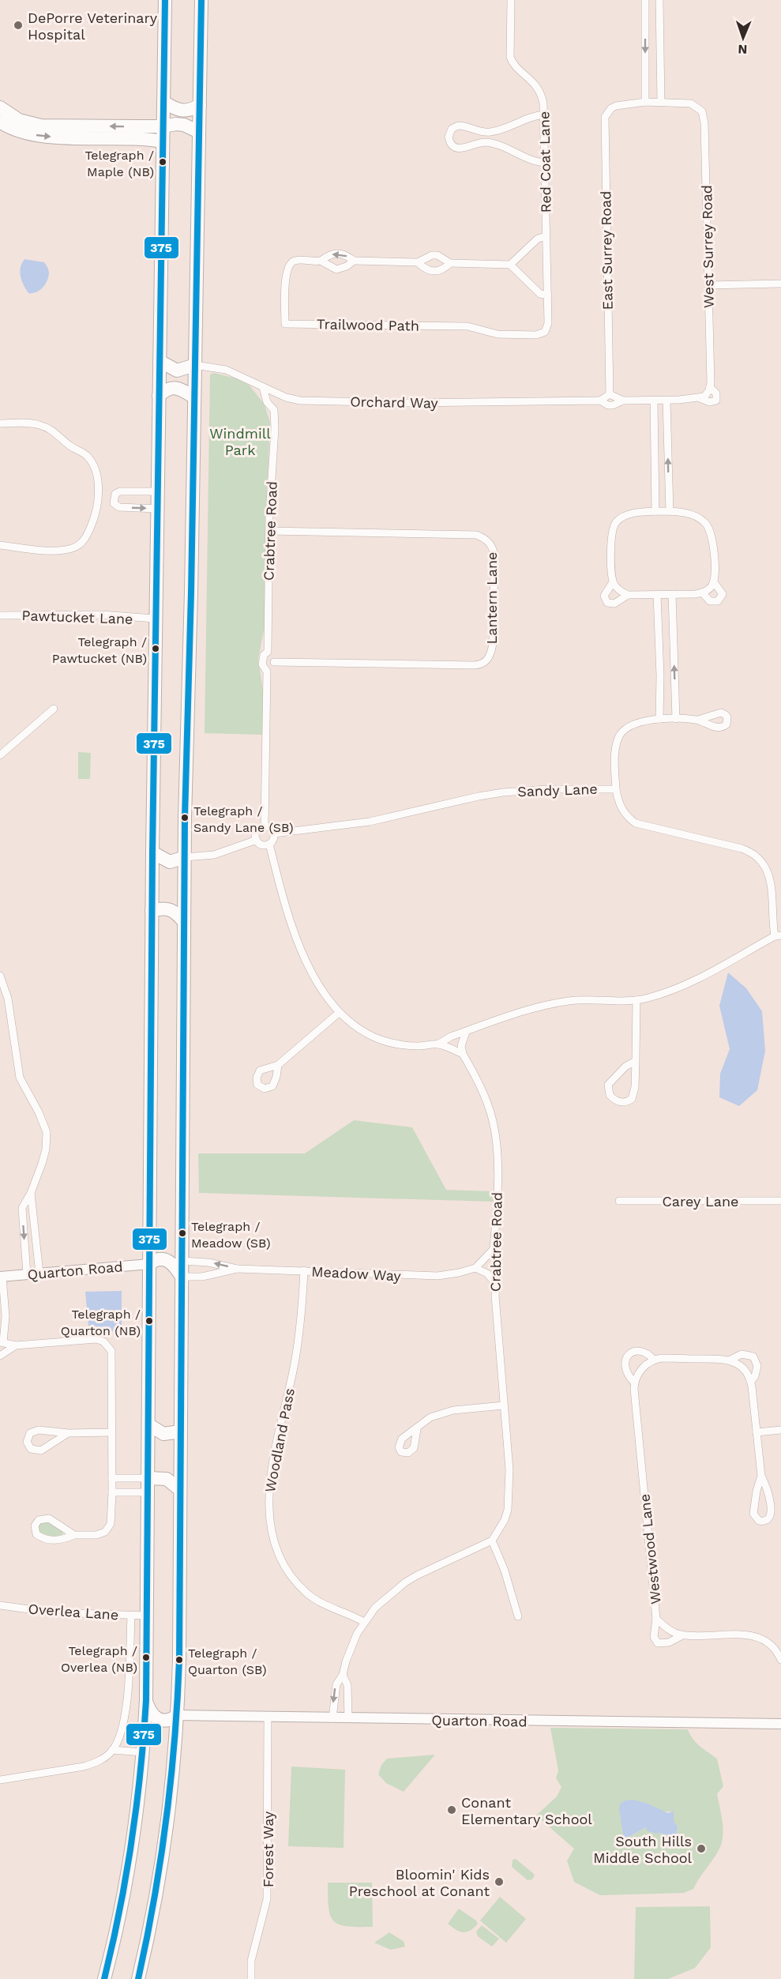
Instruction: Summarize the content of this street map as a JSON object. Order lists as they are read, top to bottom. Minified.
{"streets":{"street":["Red Coat Lane","West Surrey Road","East Surrey Road","Trailwood Path","Orchard Way","Crabtree Road","Lantern Lane","Pawtucket Lane","Sandy Lane","Carey Lane","Quarton Road","Meadow Way","Woodland Pass","Westwood Lane","Overlea Lane","Forest Way"]},"crossings":[["Red Coat Lane","Trailwood Path"],["West Surrey Road","Orchard Way"],["East Surrey Road","Orchard Way"],["Orchard Way","Crabtree Road"],["Crabtree Road","Lantern Lane"],["Crabtree Road","Sandy Lane"],["Quarton Road","Forest Way"],["Meadow Way","Woodland Pass"]],"parks":["Windmill Park"],"places":["DePorre Veterinary Hospital","Telegraph / Maple (NB)","Telegraph / Pawtucket (NB)","Telegraph / Sandy Lane (SB)","Telegraph / Meadow (SB)","Telegraph / Quarton (NB)","Telegraph / Overlea (NB)","Telegraph / Quarton (SB)","Conant Elementary School","South Hills Middle School","Bloomin' Kids Preschool at Conant"],"lines":["transit line 375"],"north":"bottom"}
